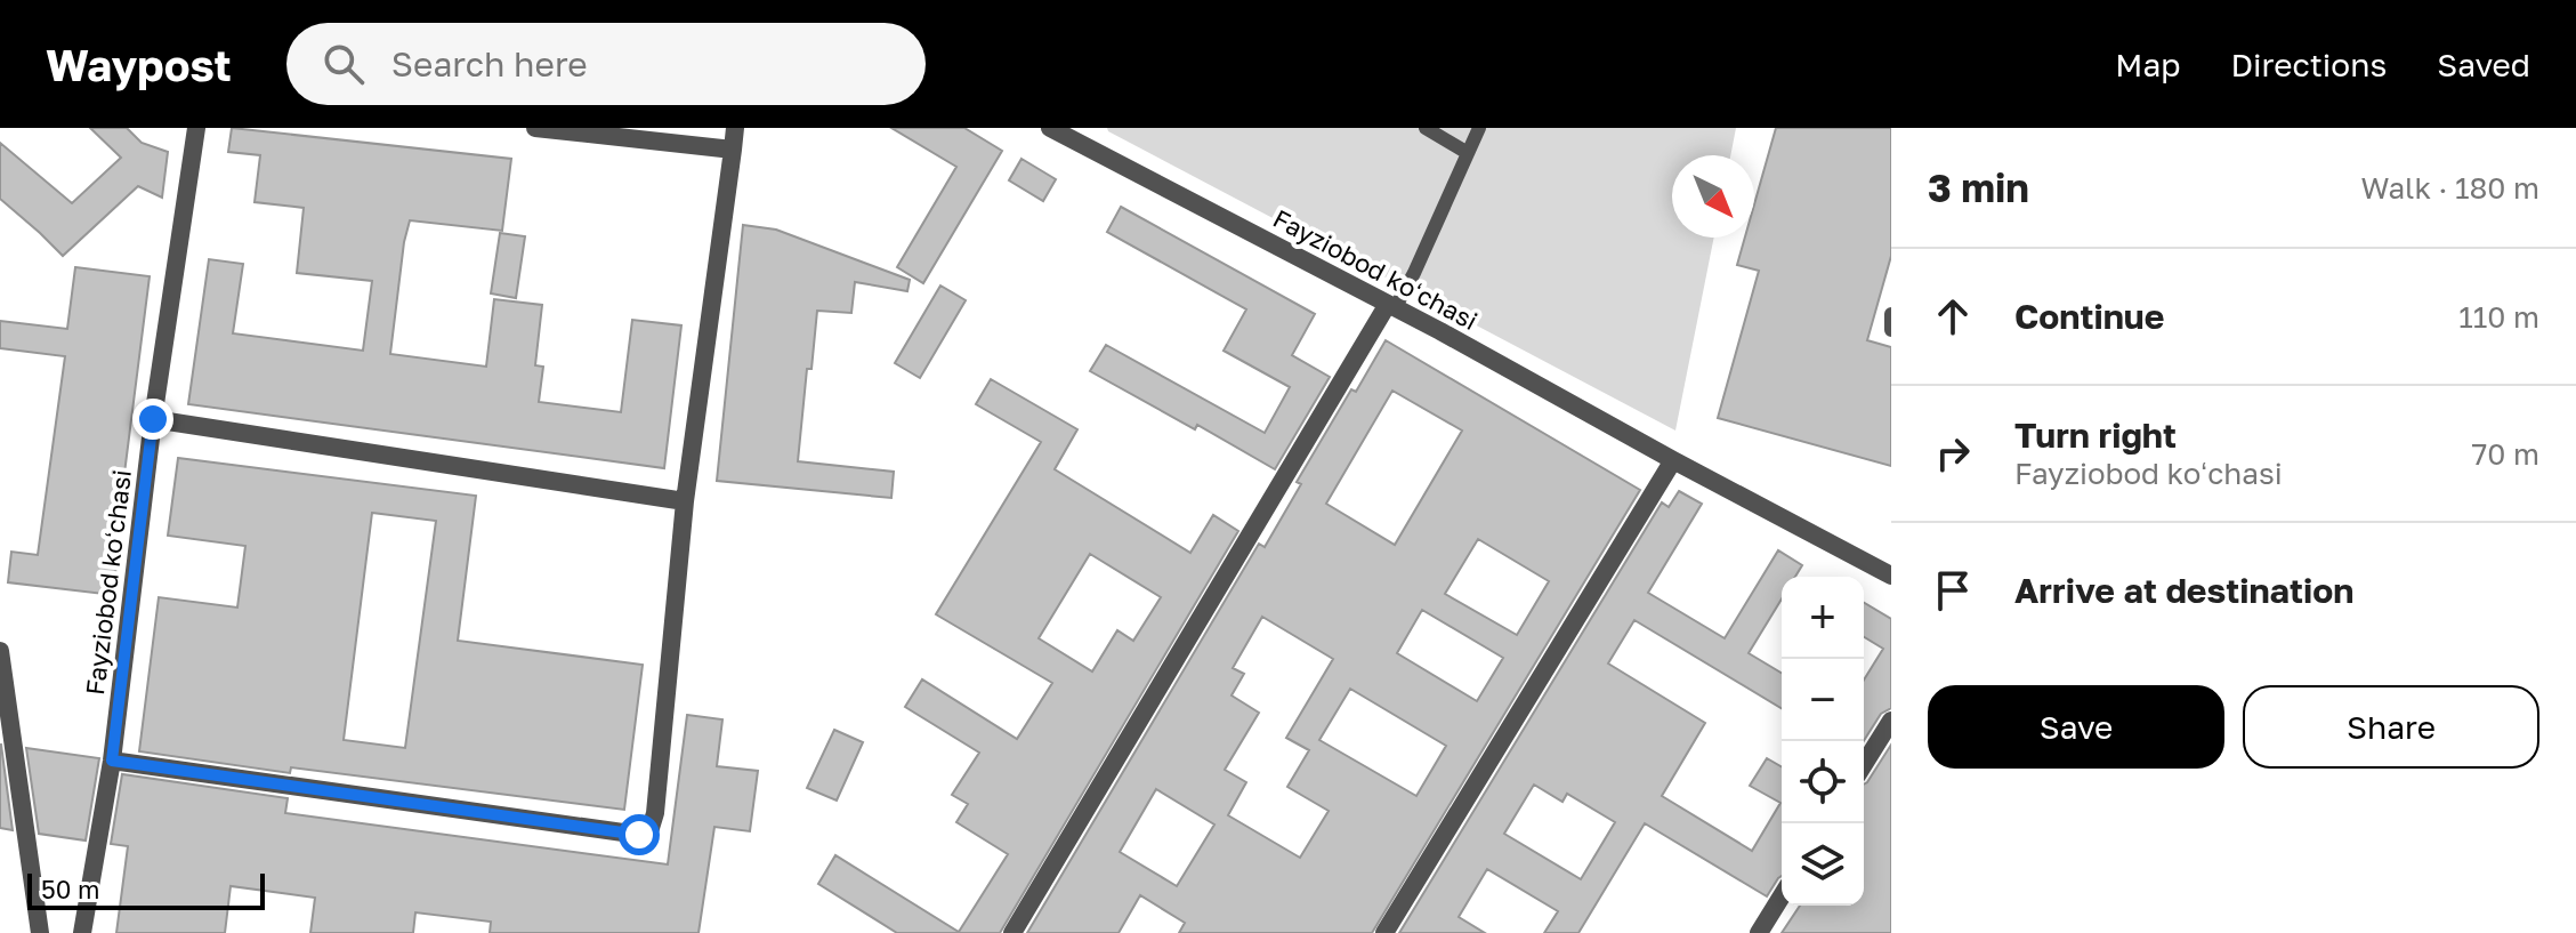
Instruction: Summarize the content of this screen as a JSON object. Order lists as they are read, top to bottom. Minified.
{"streets":{"street":["Fayziobod koʻchasi"]},"scale_bar":"50 m","north":"bottom right","page":{"header":"Waypost","search":"Search here","nav":["Map","Directions","Saved"],"heading":["3 min","Walk · 180 m"],"list":[["Continue","110 m"],["Turn right","Fayziobod koʻchasi","70 m"],"Arrive at destination"],"map_buttons":["+","−"],"buttons":["Save","Share"],"scale":"50 m"}}
